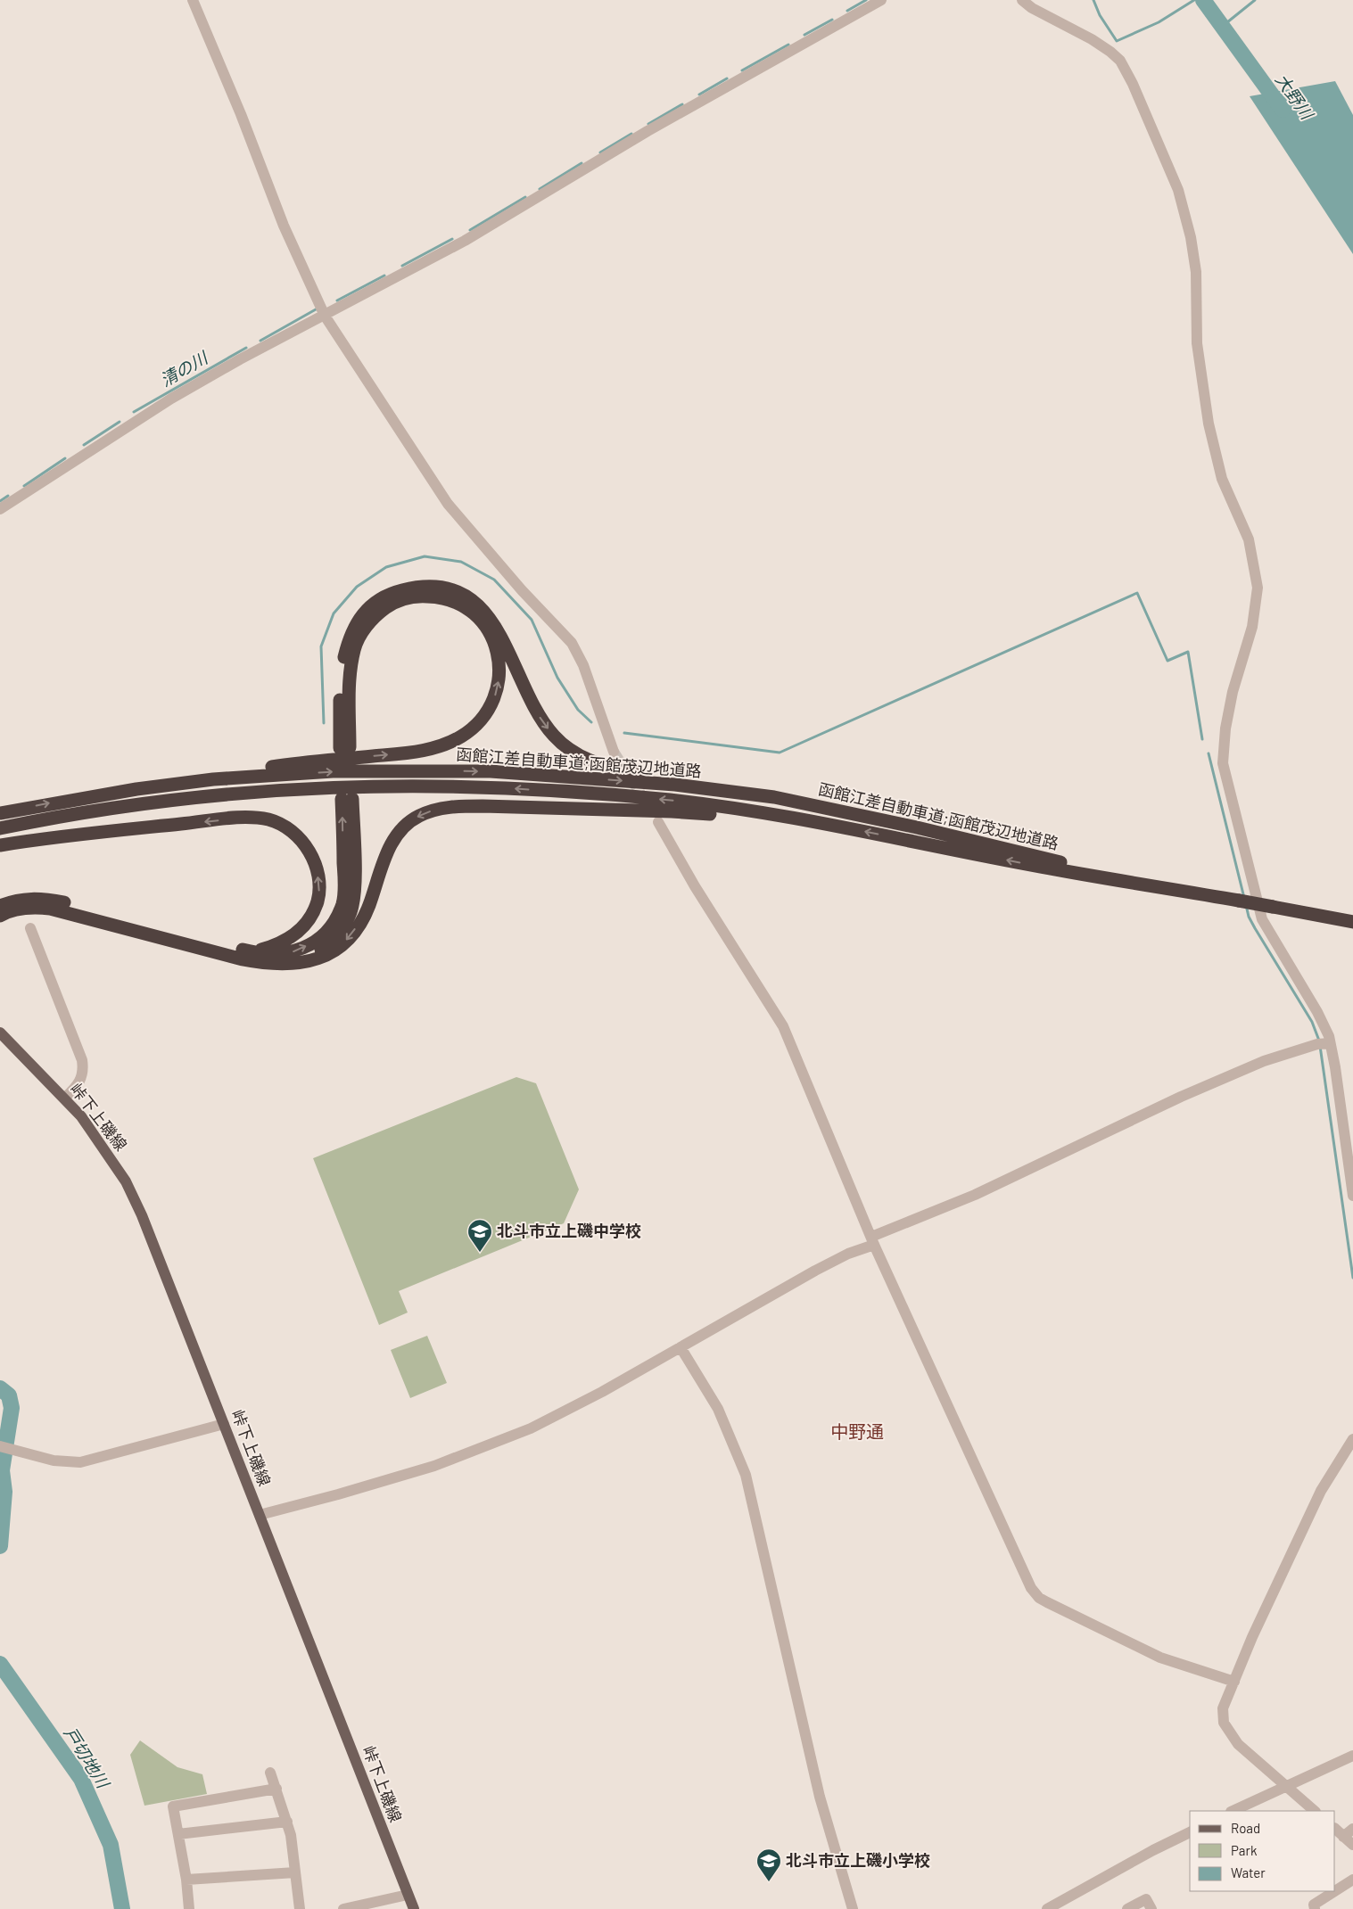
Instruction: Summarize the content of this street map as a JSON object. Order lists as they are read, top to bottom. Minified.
{"streets":{"highway":["函館江差自動車道;函館茂辺地道路"],"main road":["峠下上磯線"]},"districts":["中野通"],"water":["大野川","清の川","戸切地川"],"places":{"school or university":["北斗市立上磯中学校","北斗市立上磯小学校"]},"legend":["Road","Park","Water"]}
